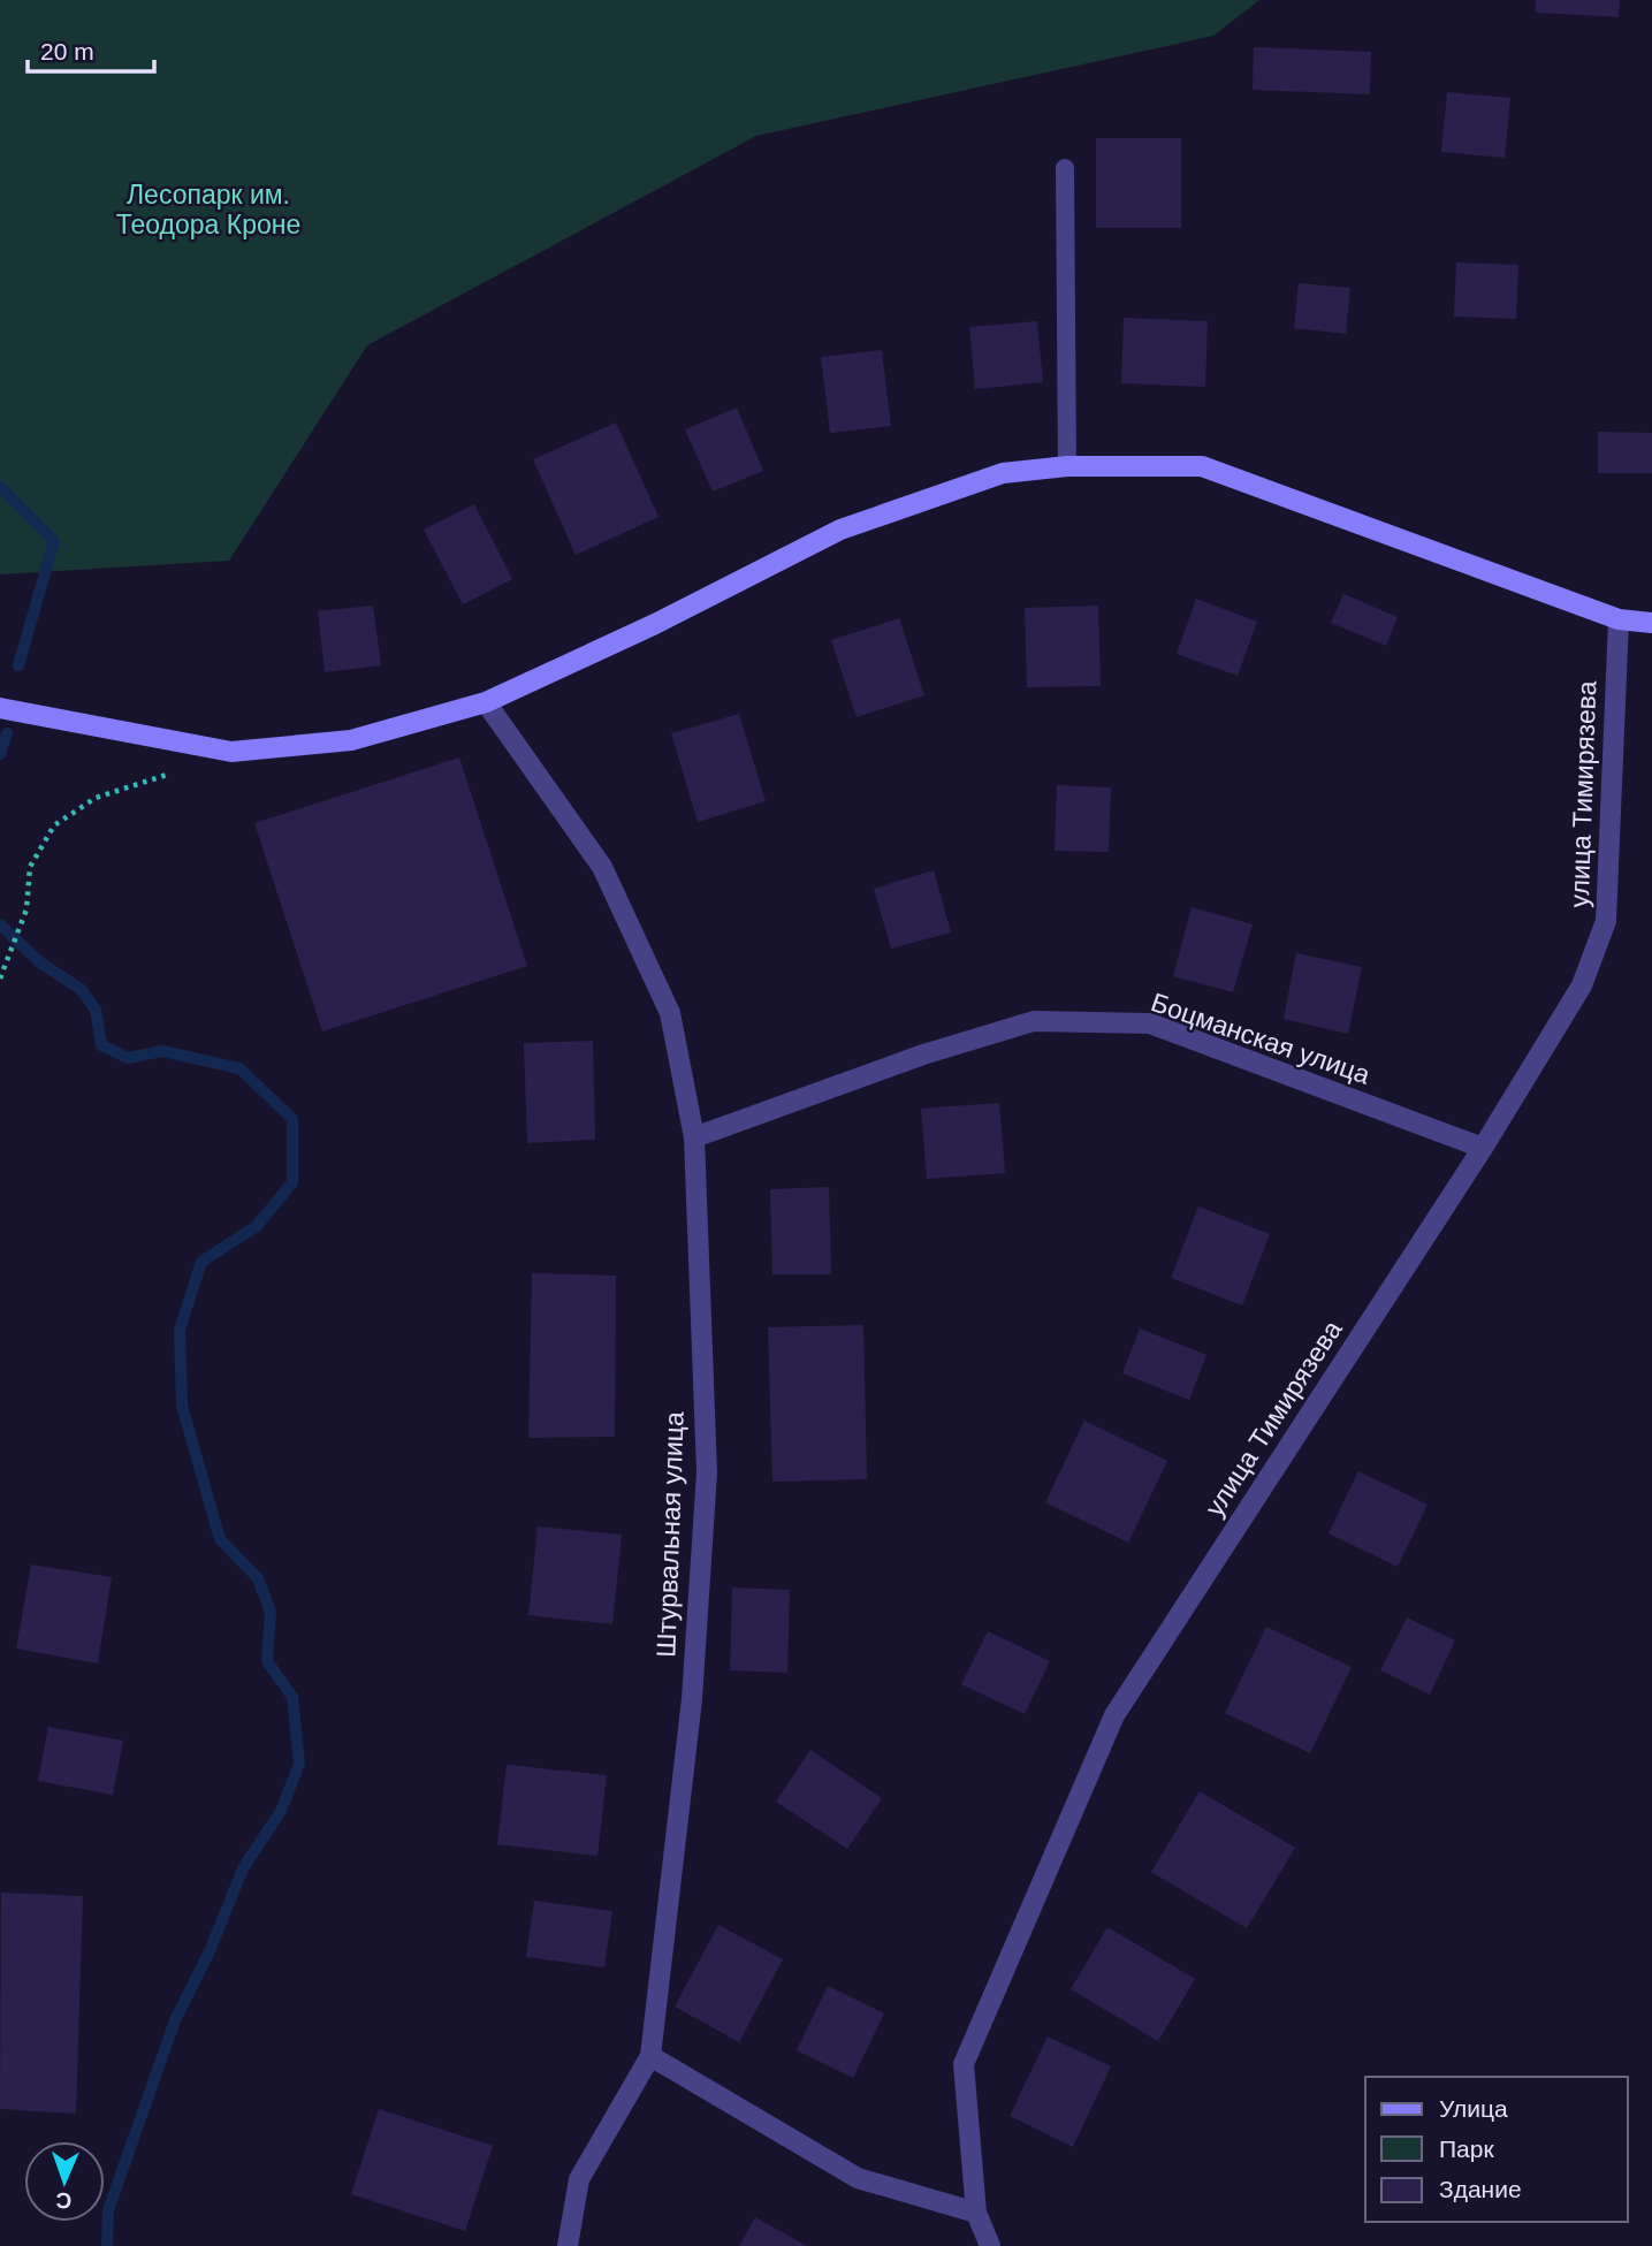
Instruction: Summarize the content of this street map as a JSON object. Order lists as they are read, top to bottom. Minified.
{"streets":{"street":["улица Тимирязева","Боцманская улица","Штурвальная улица"]},"crossings":[["улица Тимирязева","Боцманская улица"],["Боцманская улица","Штурвальная улица"]],"parks":["Лесопарк им. Теодора Кроне"],"legend":["Улица","Парк","Здание"],"scale_bar":"20 m","north":"bottom"}
